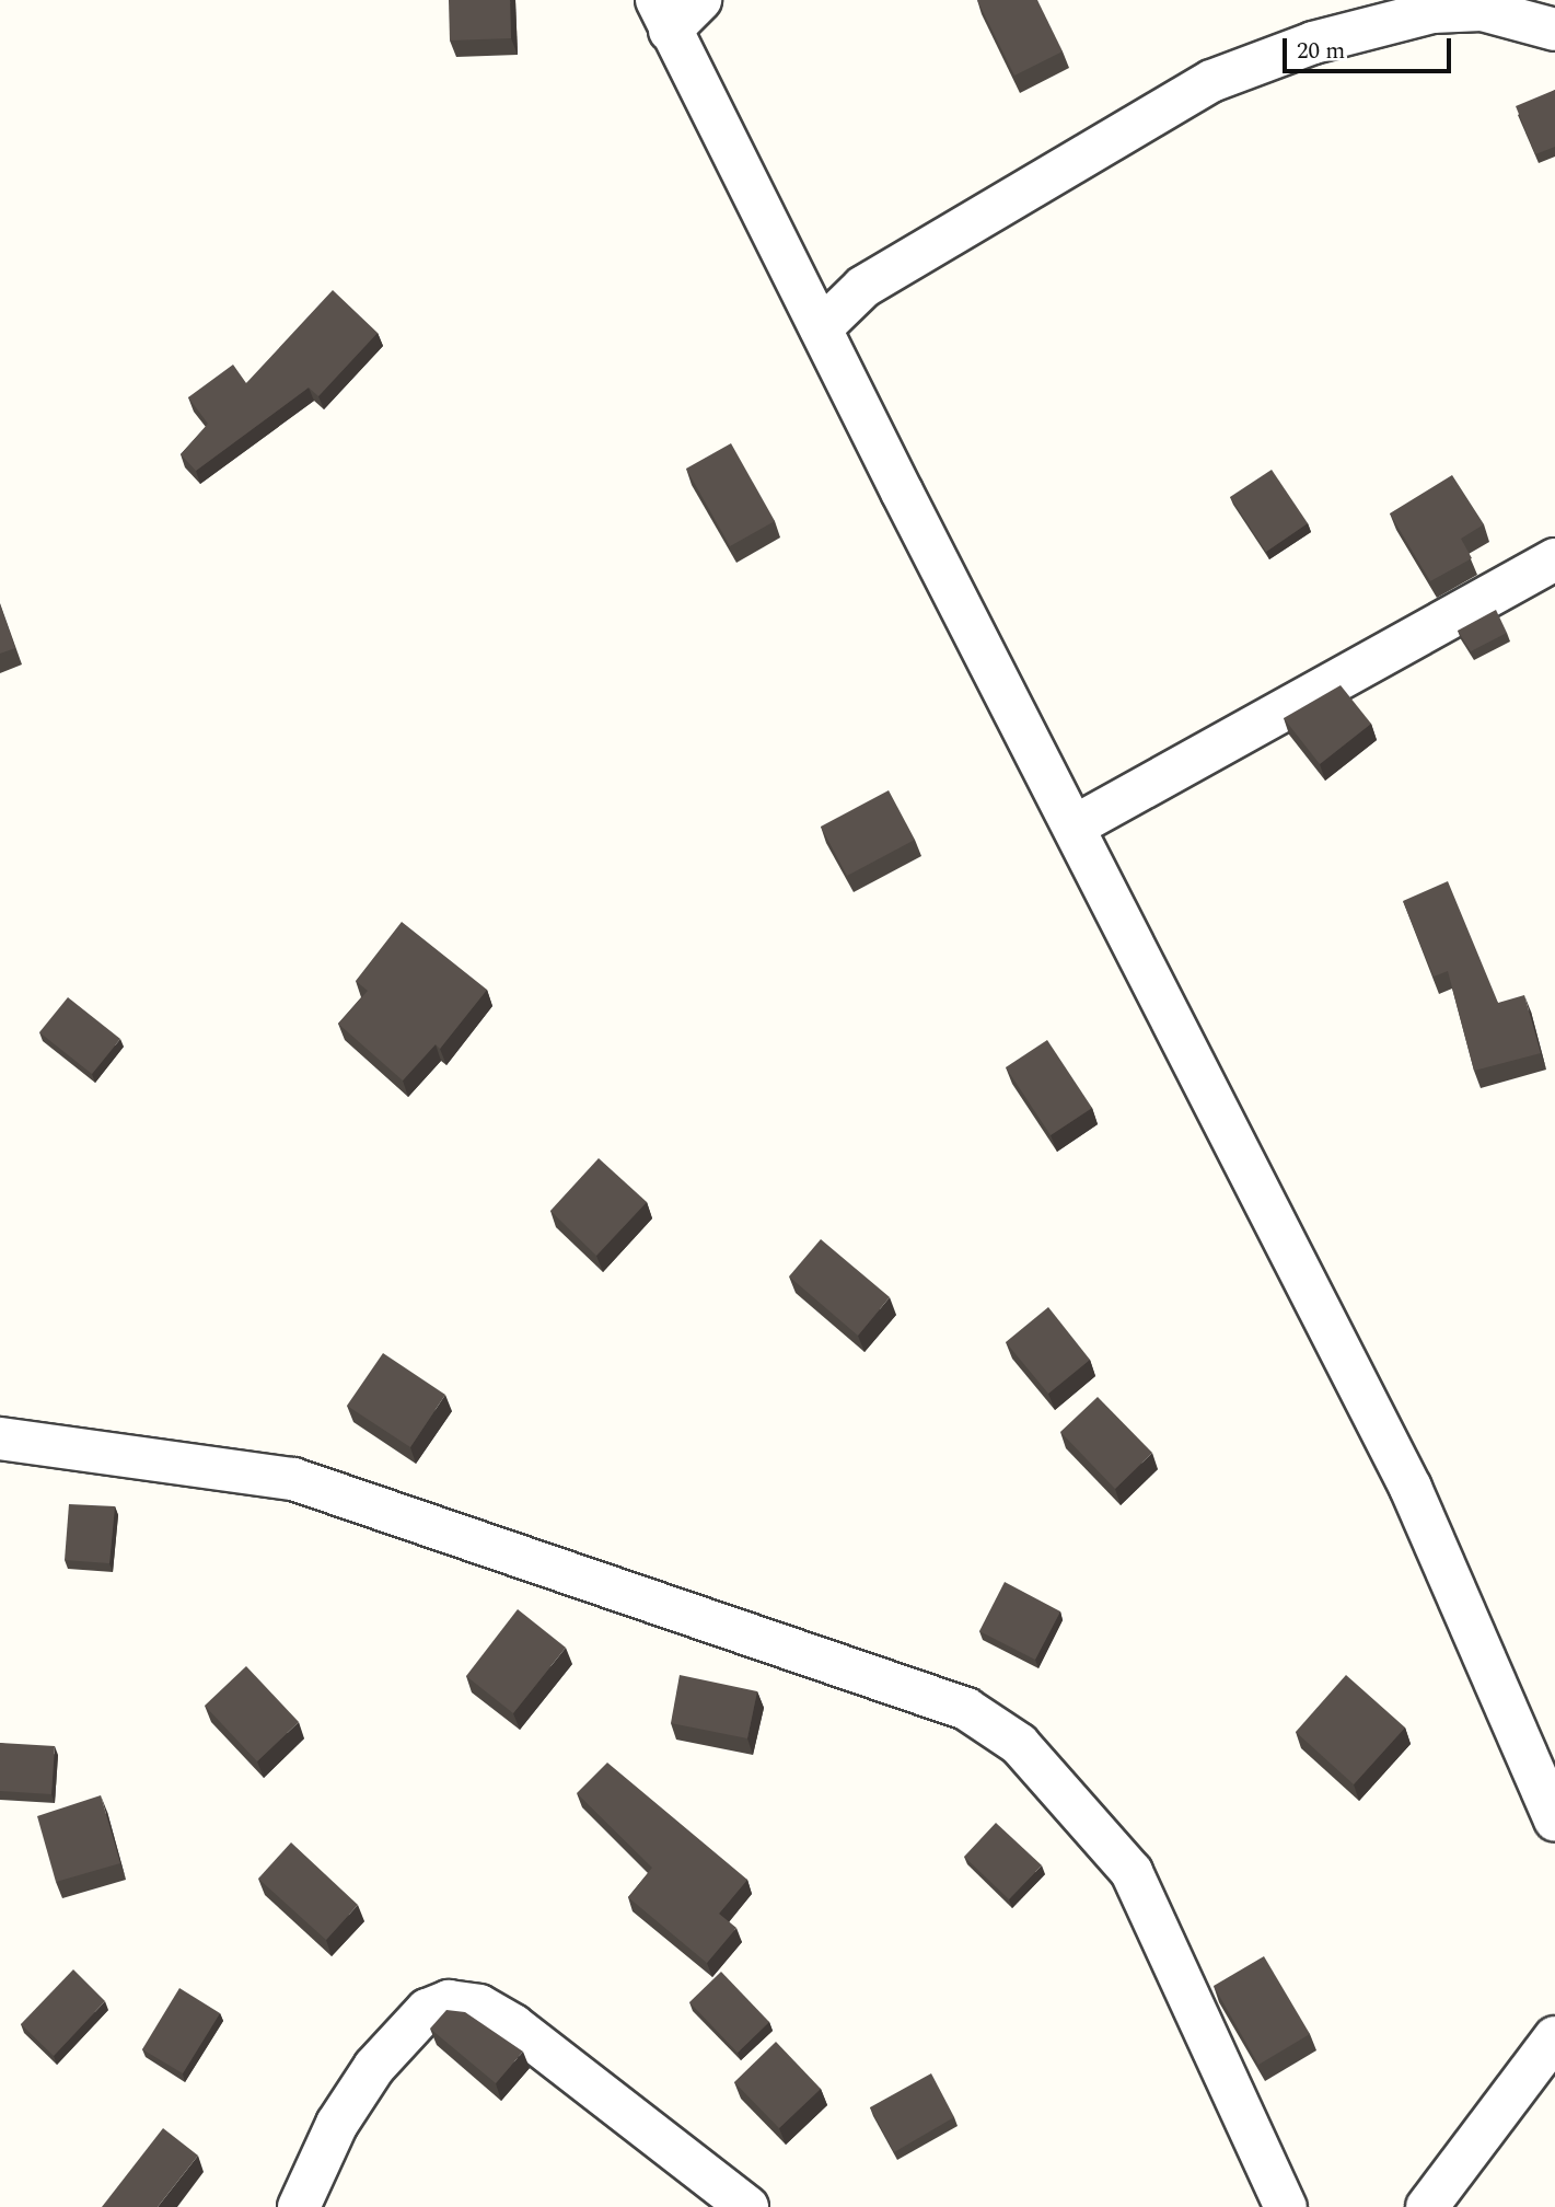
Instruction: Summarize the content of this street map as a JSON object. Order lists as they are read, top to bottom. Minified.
{"scale_bar":"20 m"}
